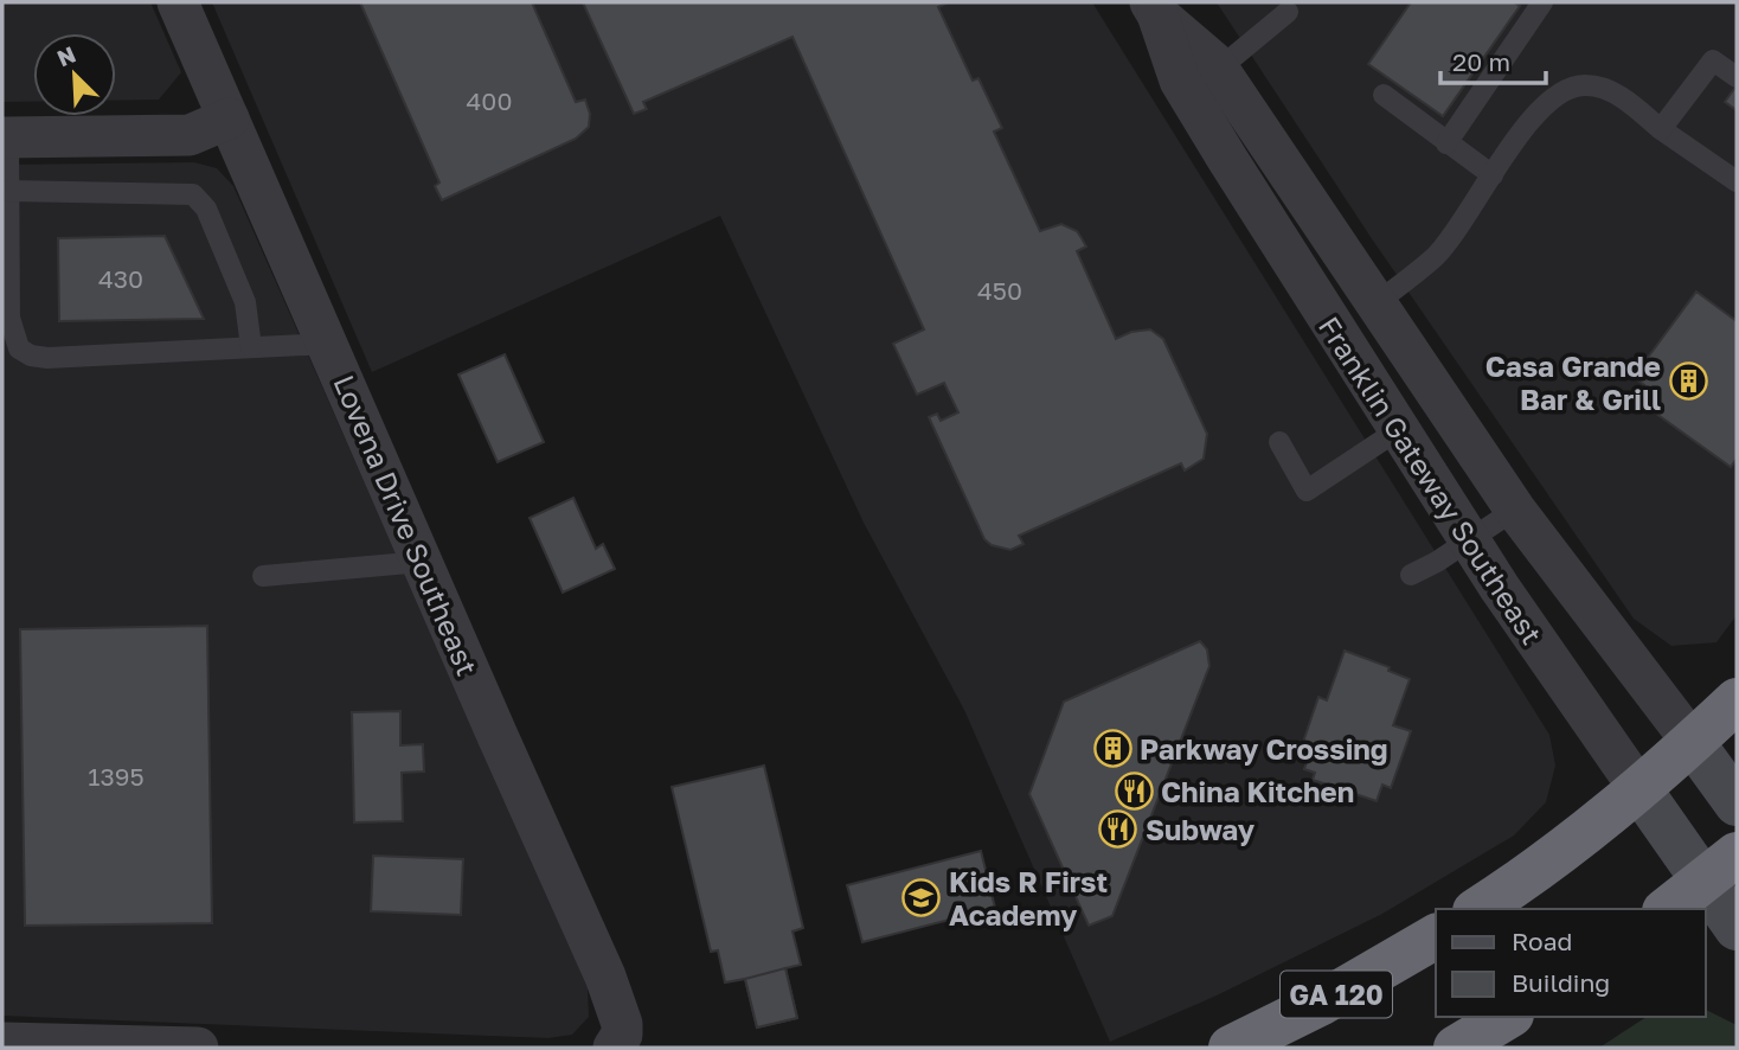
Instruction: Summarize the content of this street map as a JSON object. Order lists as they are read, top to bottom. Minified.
{"streets":{"highway":["GA 120"],"street":["Franklin Gateway Southeast","Lovena Drive Southeast"]},"places":{"building":["Casa Grande Bar & Grill","Parkway Crossing"],"restaurant":["China Kitchen","Subway"],"school or university":["Kids R First Academy"]},"house_numbers":["400","430","450","1395"],"legend":["Road","Building"],"scale_bar":"20 m","north":"top left"}
